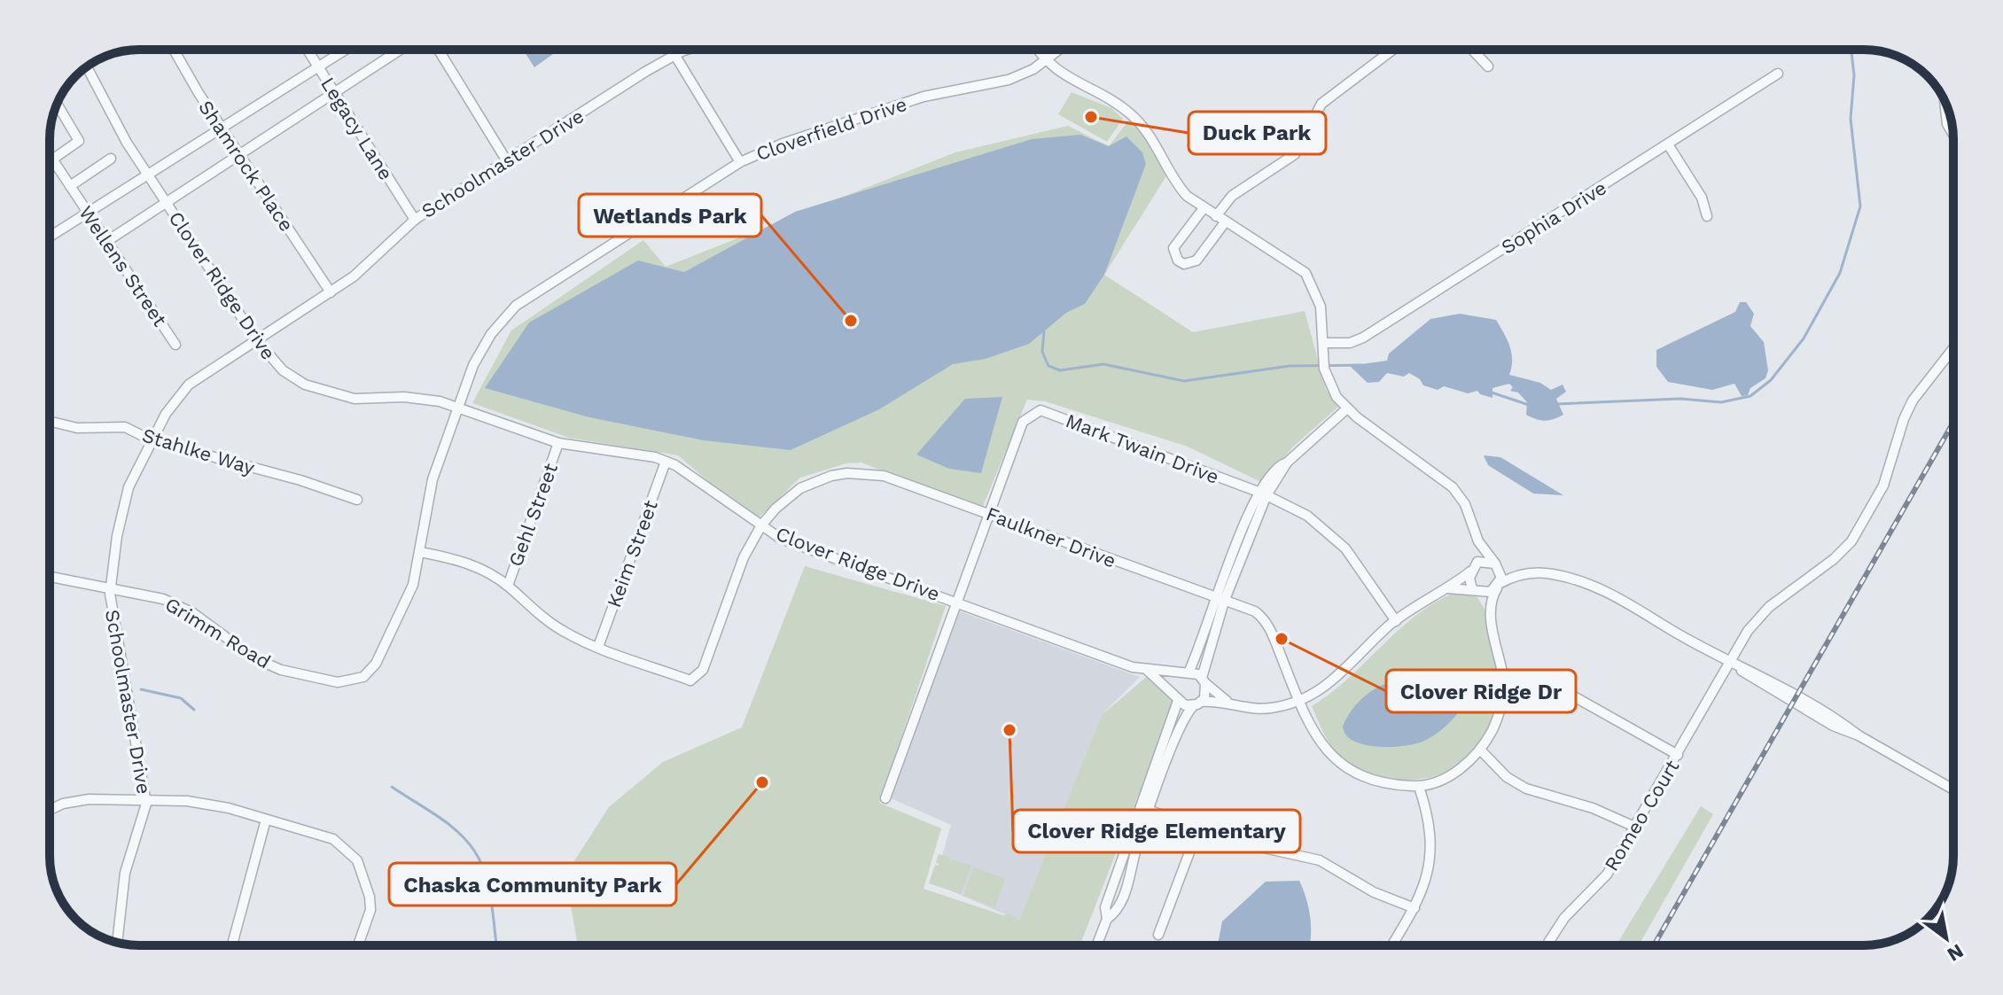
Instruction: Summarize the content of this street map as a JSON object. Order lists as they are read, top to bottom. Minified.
{"streets":{"street":["Legacy Lane","Cloverfield Drive","Schoolmaster Drive","Shamrock Place","Sophia Drive","Wellens Street","Clover Ridge Drive","Mark Twain Drive","Stahlke Way","Gehl Street","Faulkner Drive","Keim Street","Grimm Road","Romeo Court"]},"crossings":[["Legacy Lane","Schoolmaster Drive"],["Cloverfield Drive","Clover Ridge Drive"],["Cloverfield Drive","Grimm Road"],["Schoolmaster Drive","Shamrock Place"],["Schoolmaster Drive","Clover Ridge Drive"],["Schoolmaster Drive","Stahlke Way"],["Schoolmaster Drive","Grimm Road"],["Clover Ridge Drive","Gehl Street"],["Clover Ridge Drive","Faulkner Drive"],["Clover Ridge Drive","Keim Street"],["Clover Ridge Drive","Grimm Road"],["Mark Twain Drive","Faulkner Drive"],["Faulkner Drive","Keim Street"]],"places":["Duck Park","Wetlands Park","Clover Ridge Dr","Clover Ridge Elementary","Chaska Community Park"],"north":"bottom right"}
